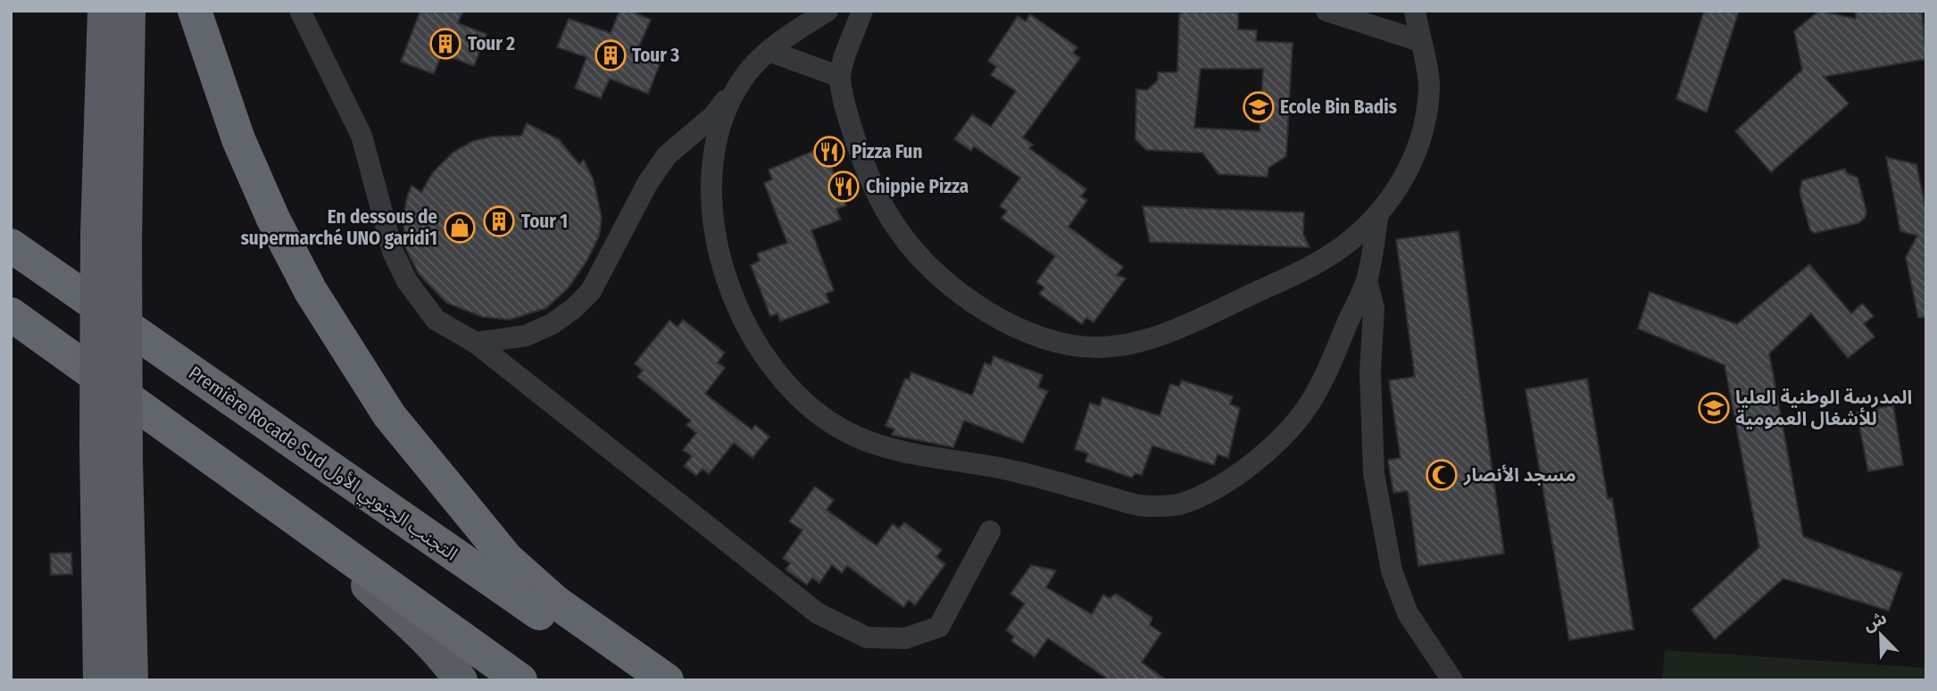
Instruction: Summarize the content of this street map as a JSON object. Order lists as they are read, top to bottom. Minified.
{"streets":{"highway":["Première Rocade Sud التجنب الجنوبي الأول"]},"places":{"building":["Tour 2","Tour 3","Tour 1"],"school or university":["Ecole Bin Badis","المدرسة الوطنية العليا للأشغال العمومية"],"restaurant":["Pizza Fun","Chippie Pizza"],"shop":["En dessous de supermarché UNO garidi1"],"mosque":["مسجد الأنصار"]},"north":"top left"}
